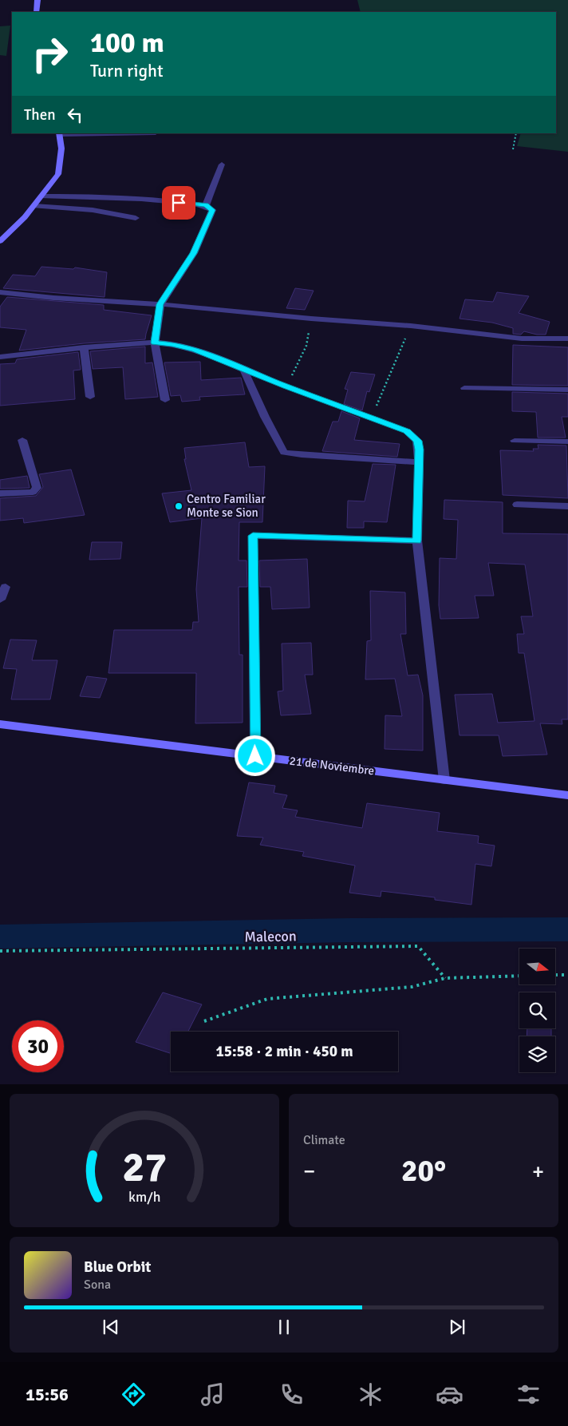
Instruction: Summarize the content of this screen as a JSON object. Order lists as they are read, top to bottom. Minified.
{"streets":{"street":["21 de Noviembre"],"path":["Malecon"]},"places":["Centro Familiar Monte se Sion"],"north":"right","page":{"turn":["100 m","Turn right"],"then":"Then","limit":"30","trip":"15:58 · 2 min · 450 m","tile":"Climate","heat":["−","20°","+"],"song":["Blue Orbit","Sona"],"tabs":"15:56","gauge":["27","km/h"]}}
